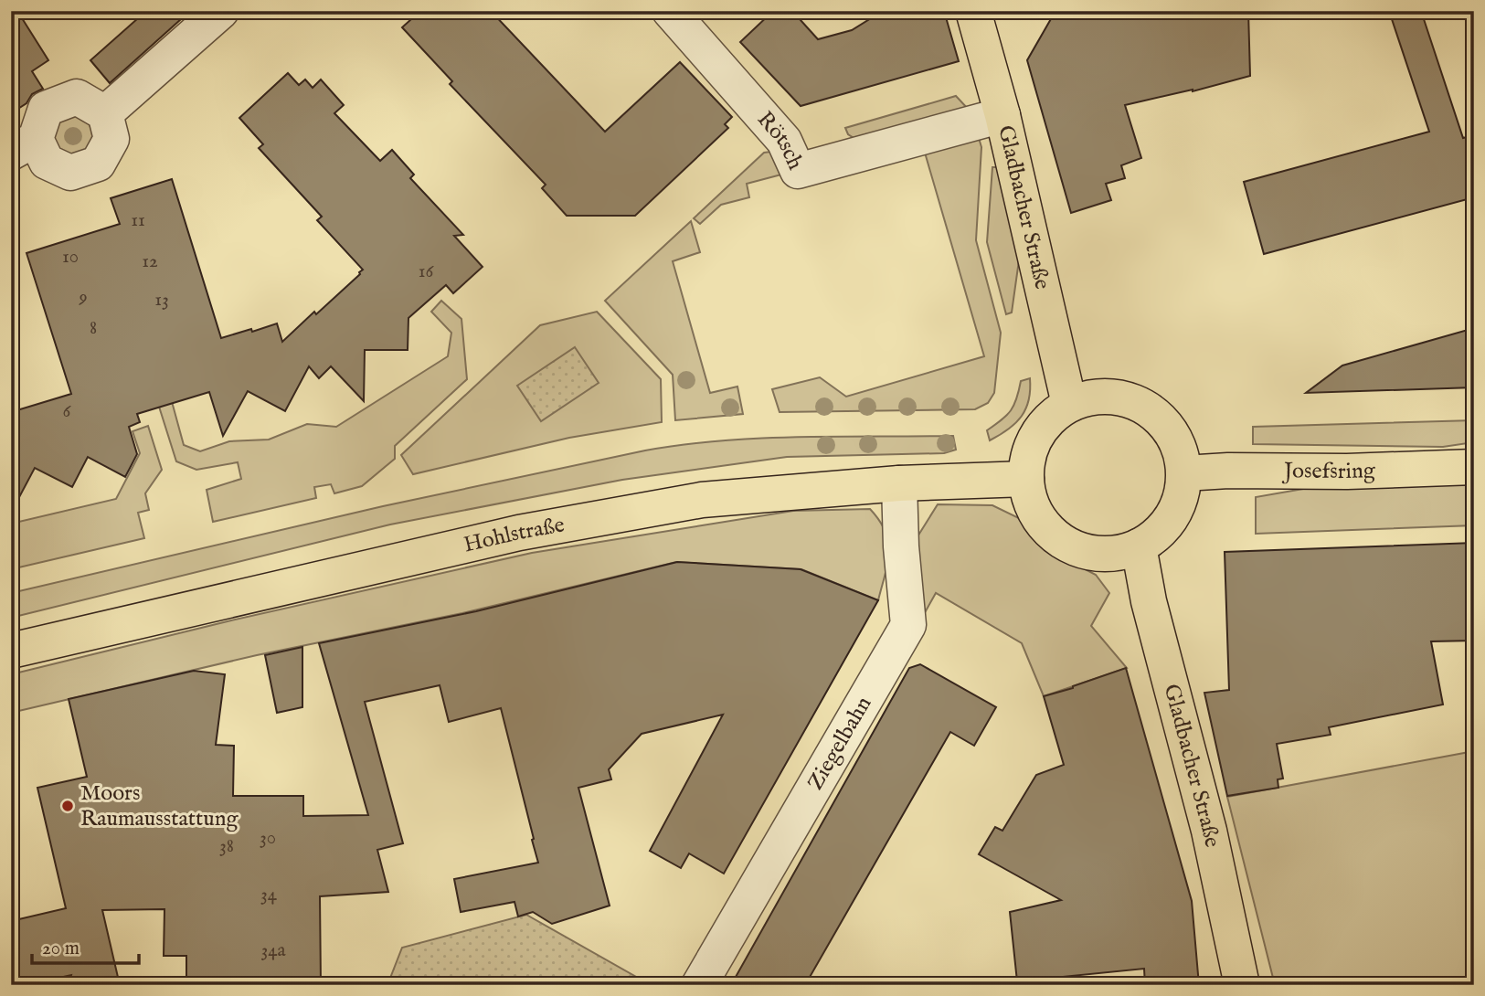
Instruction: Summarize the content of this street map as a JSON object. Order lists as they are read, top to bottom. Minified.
{"streets":{"main road":["Gladbacher Straße","Josefsring","Hohlstraße"],"street":["Rötsch","Ziegelbahn"]},"crossings":[["Rötsch","Gladbacher Straße"],["Gladbacher Straße","Josefsring"],["Gladbacher Straße","Hohlstraße"],["Josefsring","Hohlstraße"],["Hohlstraße","Ziegelbahn"]],"places":["Moors Raumausstattung"],"house_numbers":["11","10","12","16","9","13","8","6","30","38","34","34a"],"scale_bar":"20 m"}
